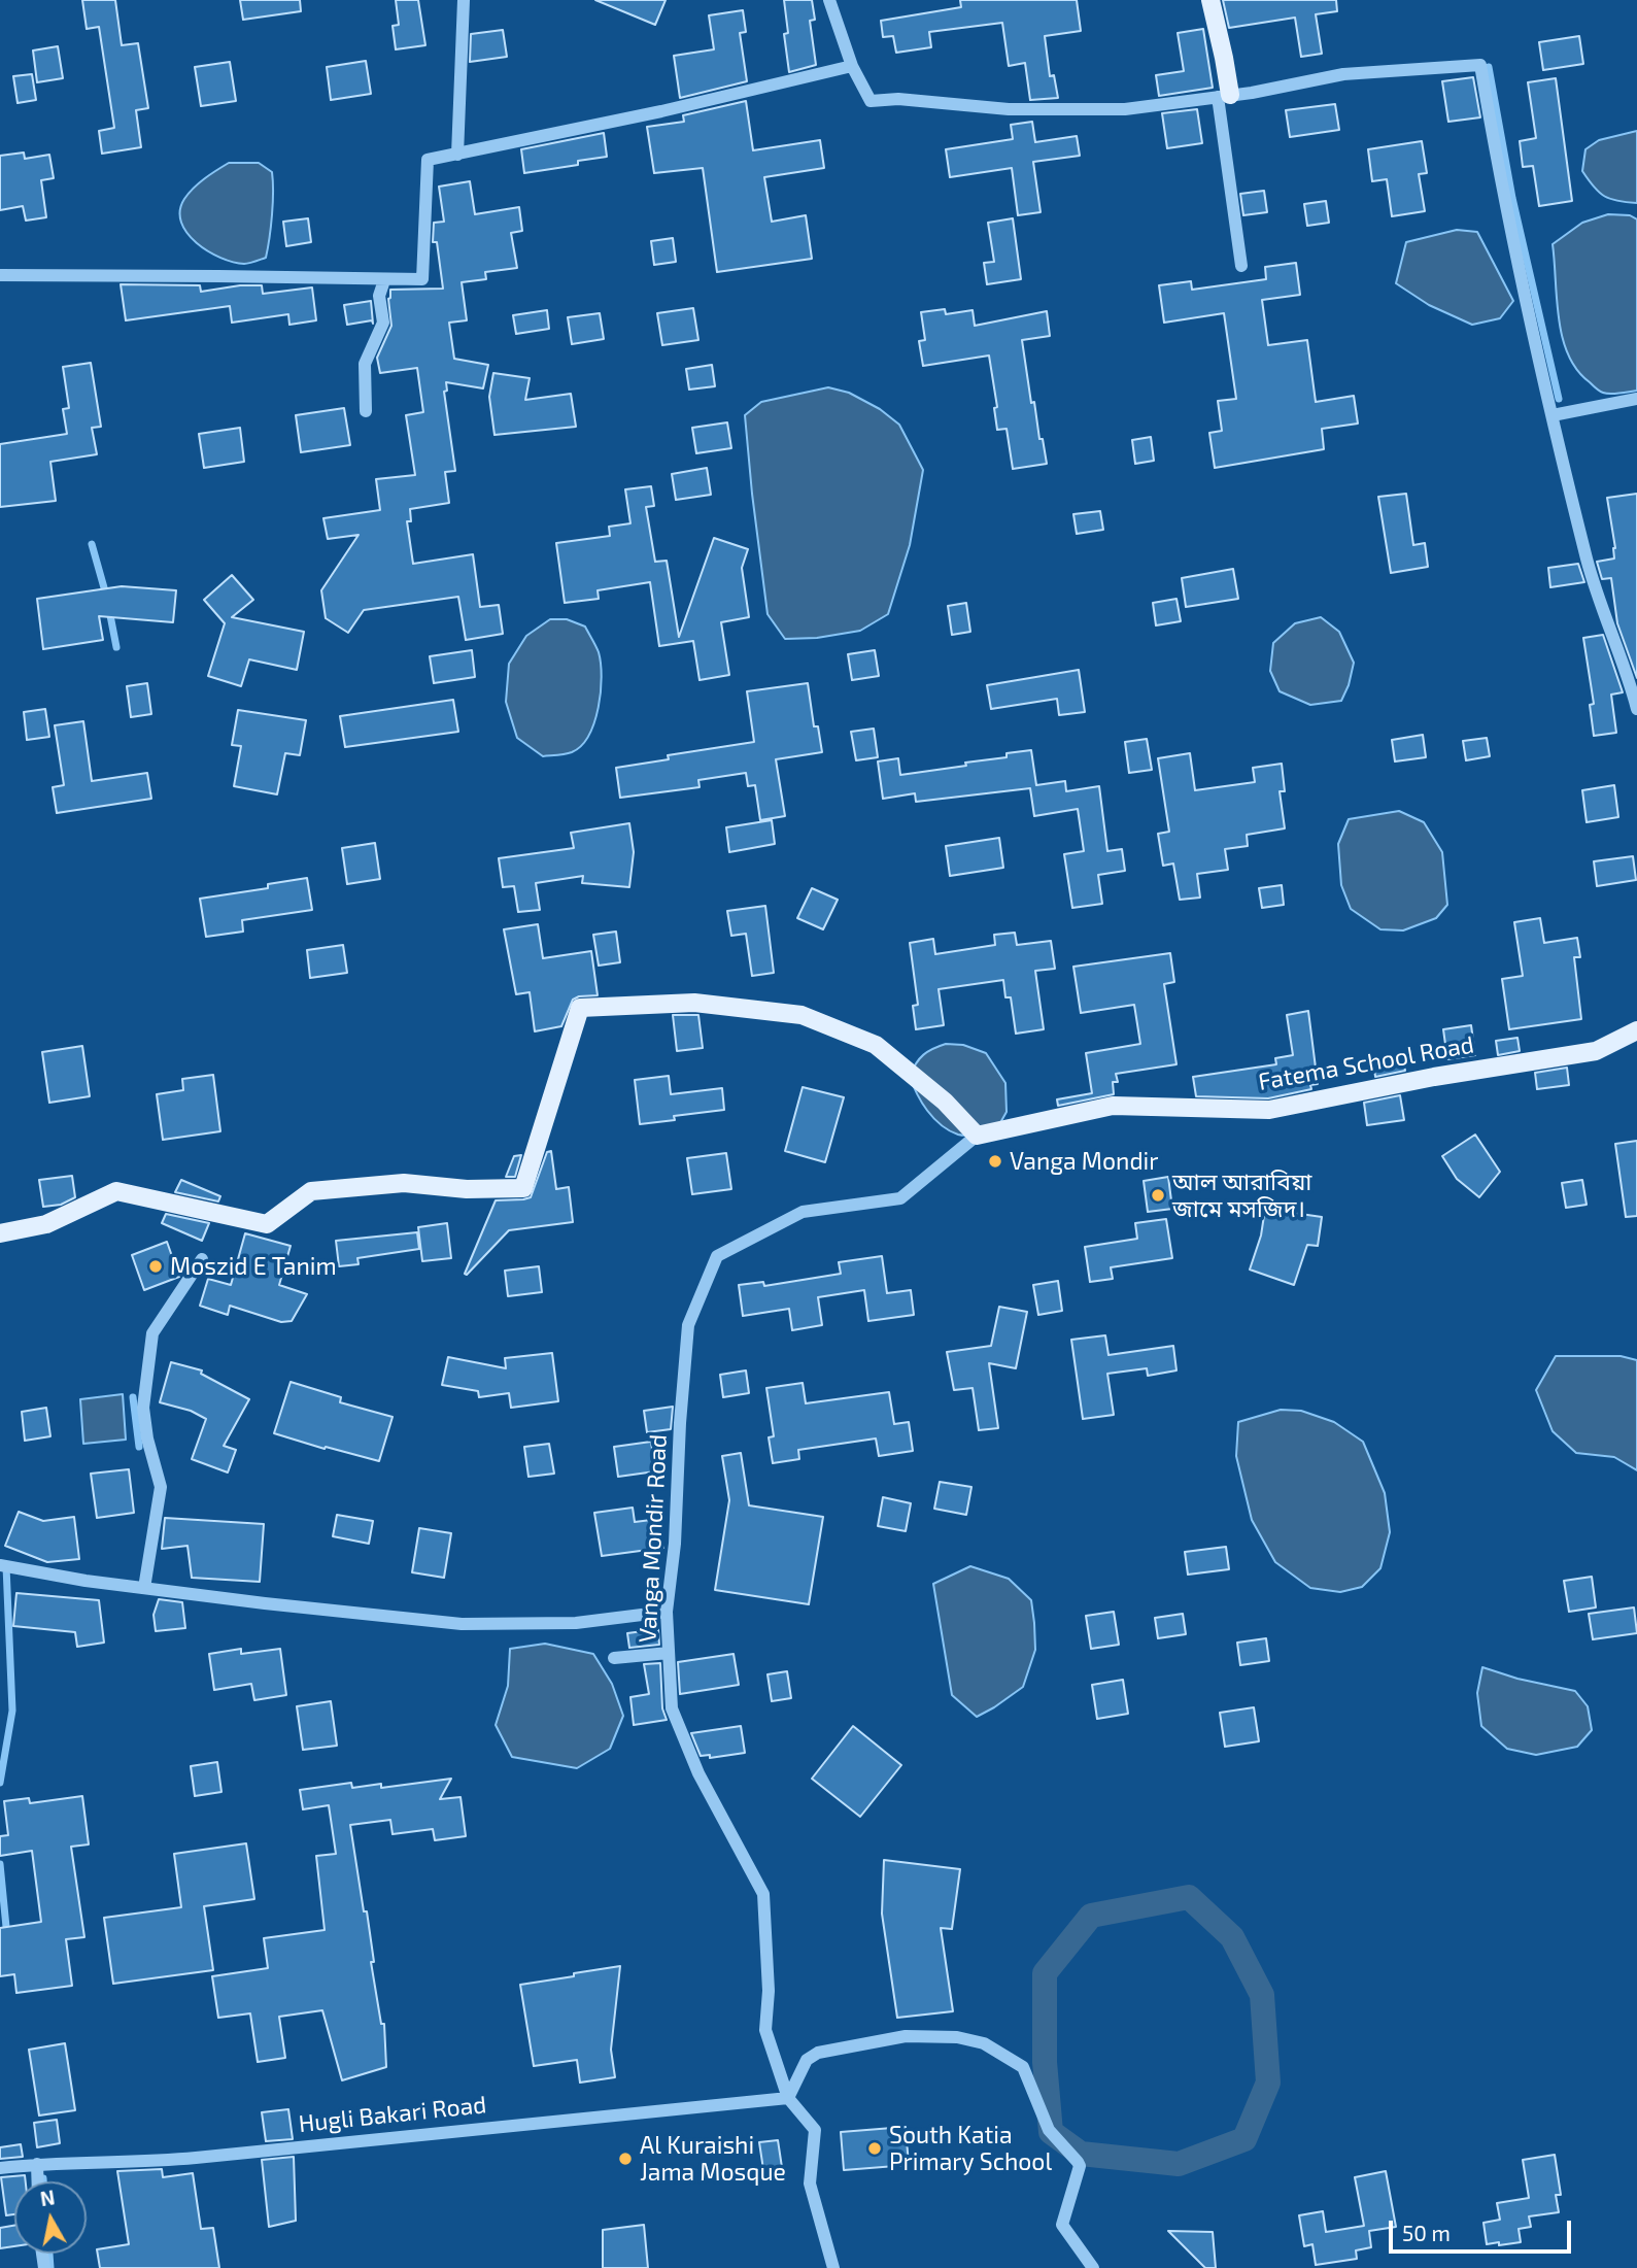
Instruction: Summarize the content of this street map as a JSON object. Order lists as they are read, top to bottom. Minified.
{"streets":{"main road":["Fatema School Road"],"street":["Vanga Mondir Road","Hugli Bakari Road"]},"crossings":[["Fatema School Road","Vanga Mondir Road"],["Vanga Mondir Road","Hugli Bakari Road"]],"places":["Vanga Mondir","আল আরাবিয়া জামে মসজিদ।","Moszid E Tanim","South Katia Primary School","Al Kuraishi Jama Mosque"],"scale_bar":"50 m","north":"top"}
